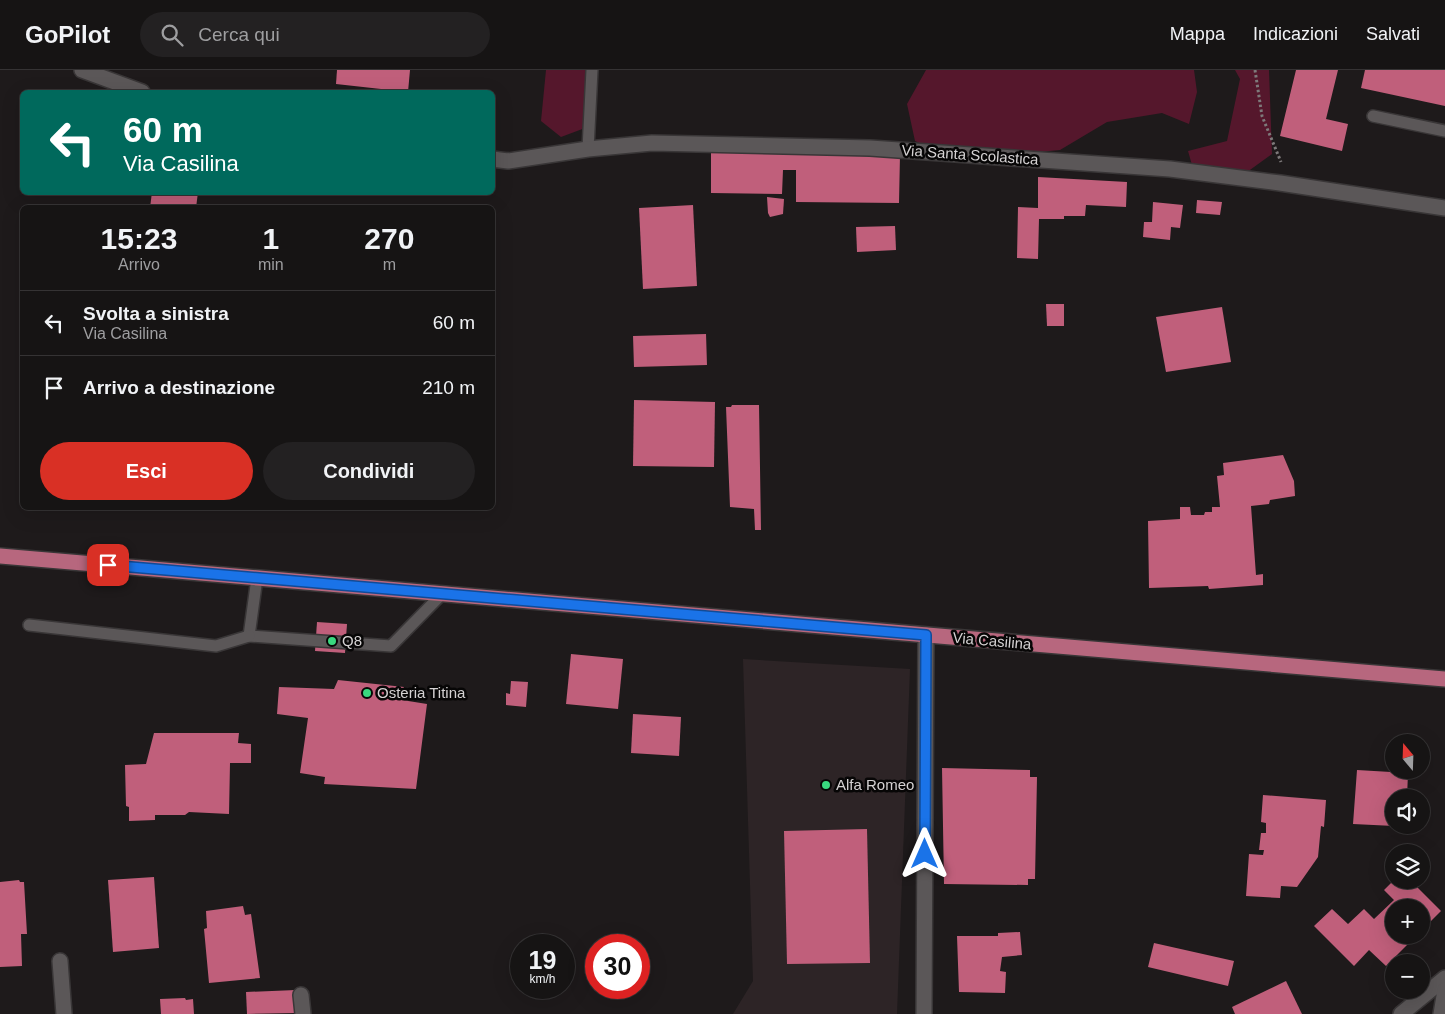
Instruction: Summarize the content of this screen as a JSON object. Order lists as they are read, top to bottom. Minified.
{"streets":{"main road":["Via Casilina"],"street":["Via Santa Scolastica"]},"places":["Q8","Osteria Titina","Alfa Romeo"],"north":"top","page":{"header":"GoPilot","search":"Cerca qui","nav":["Mappa","Indicazioni","Salvati"],"turn":["60 m","Via Casilina"],"eta":["15:23","Arrivo","1","min","270","m"],"list":[{"name":"Svolta a sinistra","note":"Via Casilina","value":"60 m"},{"name":"Arrivo a destinazione","value":"210 m"}],"buttons":["Esci","Condividi"],"map_buttons":["+","−"],"speed":"19 km/h","limit":"30"}}
